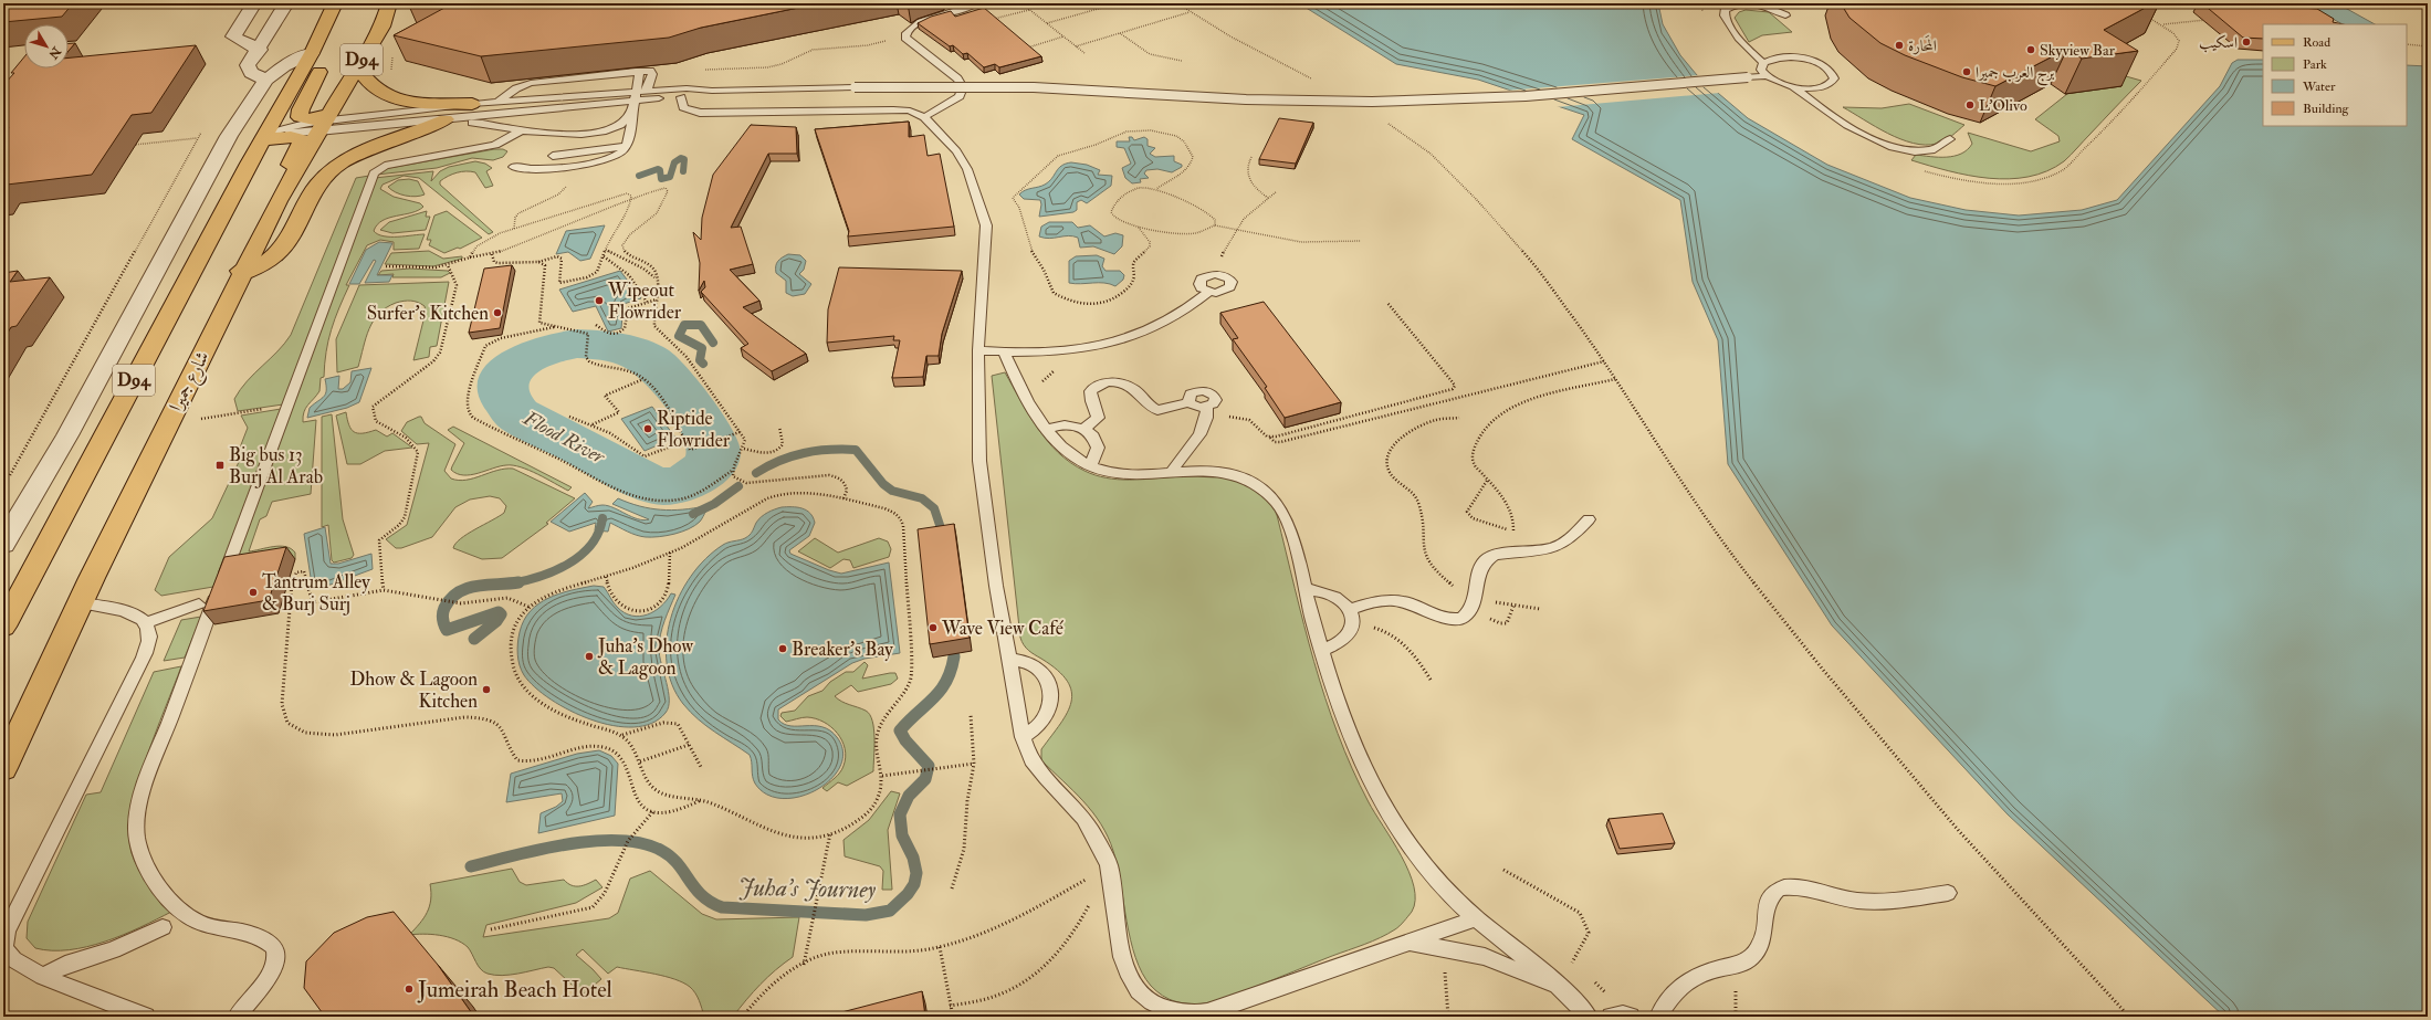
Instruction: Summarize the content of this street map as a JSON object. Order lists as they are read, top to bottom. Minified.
{"streets":{"main road":["D94","شارع جميرا"]},"water":["Flood River","Juha's Journey"],"places":{"other":["اسكيب","المَحارة","Skyview Bar","برج العرب جميرا","L'Olivo","Wipeout Flowrider","Surfer's Kitchen","Riptide Flowrider","Tantrum Alley & Burj Surj","Wave View Café","Breaker's Bay","Juha’s Dhow & Lagoon","Dhow & Lagoon Kitchen","Jumeirah Beach Hotel"],"transit":["Big bus 13 Burj Al Arab"]},"legend":["Road","Park","Water","Building"],"north":"bottom right"}
